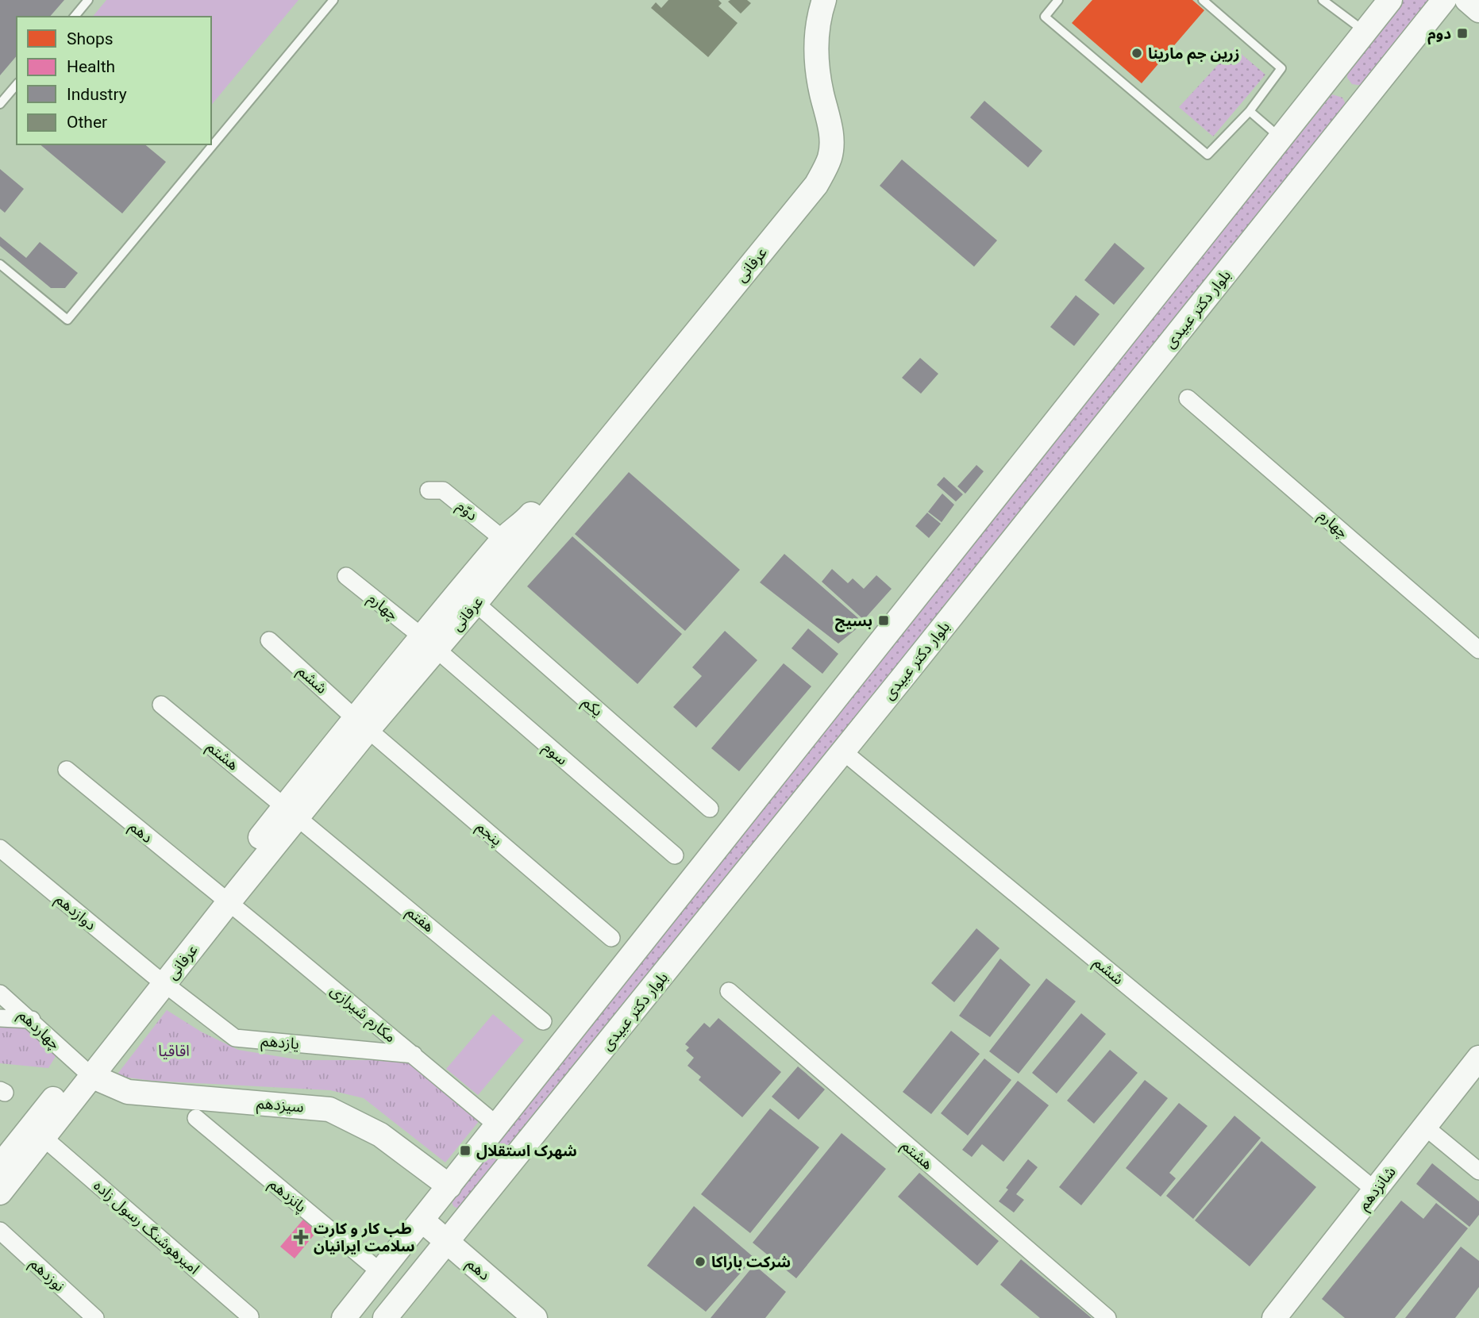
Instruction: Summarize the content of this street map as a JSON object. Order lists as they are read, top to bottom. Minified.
{"streets":{"main road":["عرفانی","بلوار دکتر عبیدی","دهم","سیزدهم","شانزدهم"],"street":["دوّم","چهارم","ششم","یکم","سوم","هشتم","پنجم","دوازدهم","هفتم","مکارم شیرازی","چهاردهم","یازدهم","پانزدهم","امیرهوشنگ رسول زاده","نوزدهم"]},"crossings":[["عرفانی","دوّم"],["عرفانی","چهارم"],["عرفانی","ششم"],["عرفانی","یکم"],["عرفانی","سوم"],["عرفانی","هشتم"],["عرفانی","دهم"],["عرفانی","پنجم"],["عرفانی","دوازدهم"],["عرفانی","هفتم"],["عرفانی","مکارم شیرازی"],["عرفانی","چهاردهم"],["عرفانی","یازدهم"],["عرفانی","سیزدهم"],["عرفانی","امیرهوشنگ رسول زاده"],["بلوار دکتر عبیدی","ششم"],["بلوار دکتر عبیدی","دهم"],["چهارم","سوم"],["ششم","پنجم"],["ششم","شانزدهم"],["هشتم","هفتم"],["دهم","مکارم شیرازی"],["دوازدهم","یازدهم"],["مکارم شیرازی","یازدهم"],["چهاردهم","سیزدهم"]],"parks":["اقاقیا"],"places":{"transit":["دوم","بسیج","شهرک استقلال"],"other":["زرین جم مارینا","شرکت باراکا"],"health":["طب کار و کارت سلامت ایرانیان"]},"legend":["Shops","Health","Industry","Other"]}
